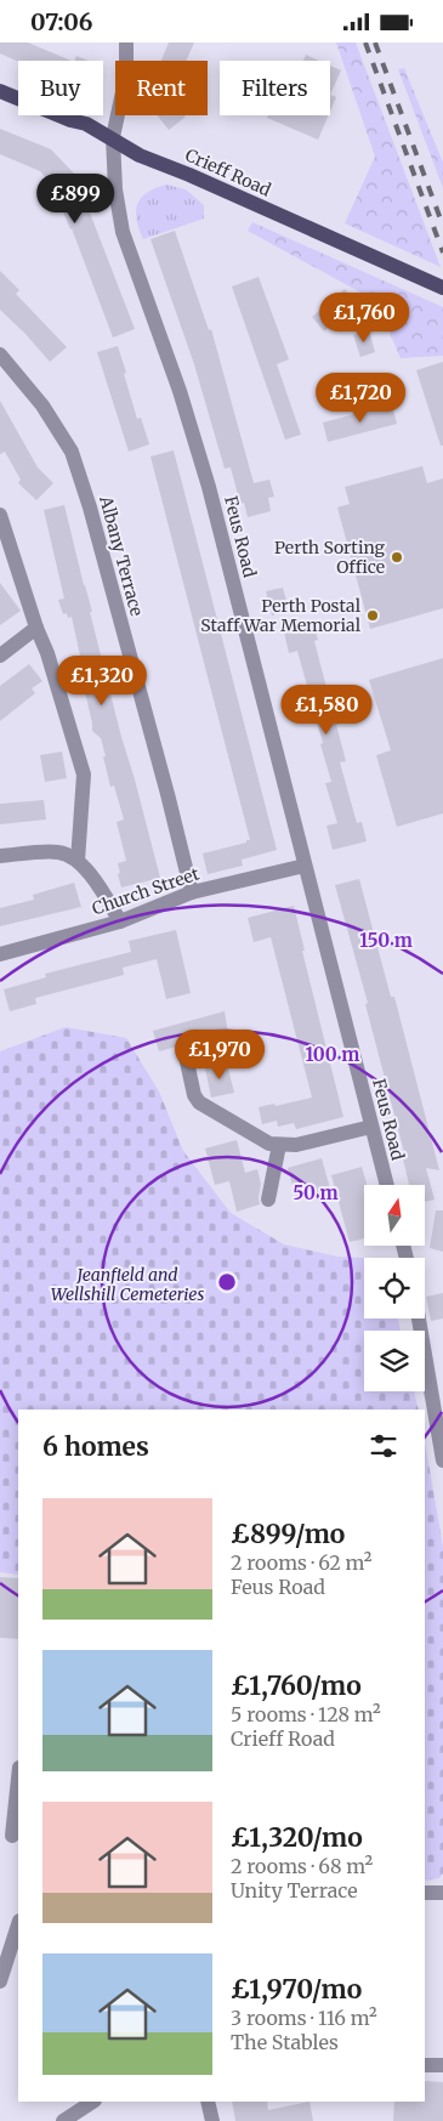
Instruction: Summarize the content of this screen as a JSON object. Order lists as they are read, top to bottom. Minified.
{"streets":{"main road":["Crieff Road"],"street":["Feus Road","Albany Terrace","Church Street"]},"crossings":[["Crieff Road","Feus Road"],["Feus Road","Church Street"],["Albany Terrace","Church Street"]],"parks":["Jeanfield and Wellshill Cemeteries"],"places":["Perth Sorting Office","Perth Postal Staff War Memorial"],"north":"top","page":{"status":"07:06","chip":["Buy","Rent","Filters"],"price":["£899","£1,760","£1,720","£1,320","£1,580","£1,970"],"heading":"6 homes","list":[{"name":"£899/mo","note":"2 rooms · 62 m² · Feus Road"},{"name":"£1,760/mo","note":"5 rooms · 128 m² · Crieff Road"},{"name":"£1,320/mo","note":"2 rooms · 68 m² · Unity Terrace"},{"name":"£1,970/mo","note":"3 rooms · 116 m² · The Stables"}]},"rings":["150 m","100 m","50 m"]}
